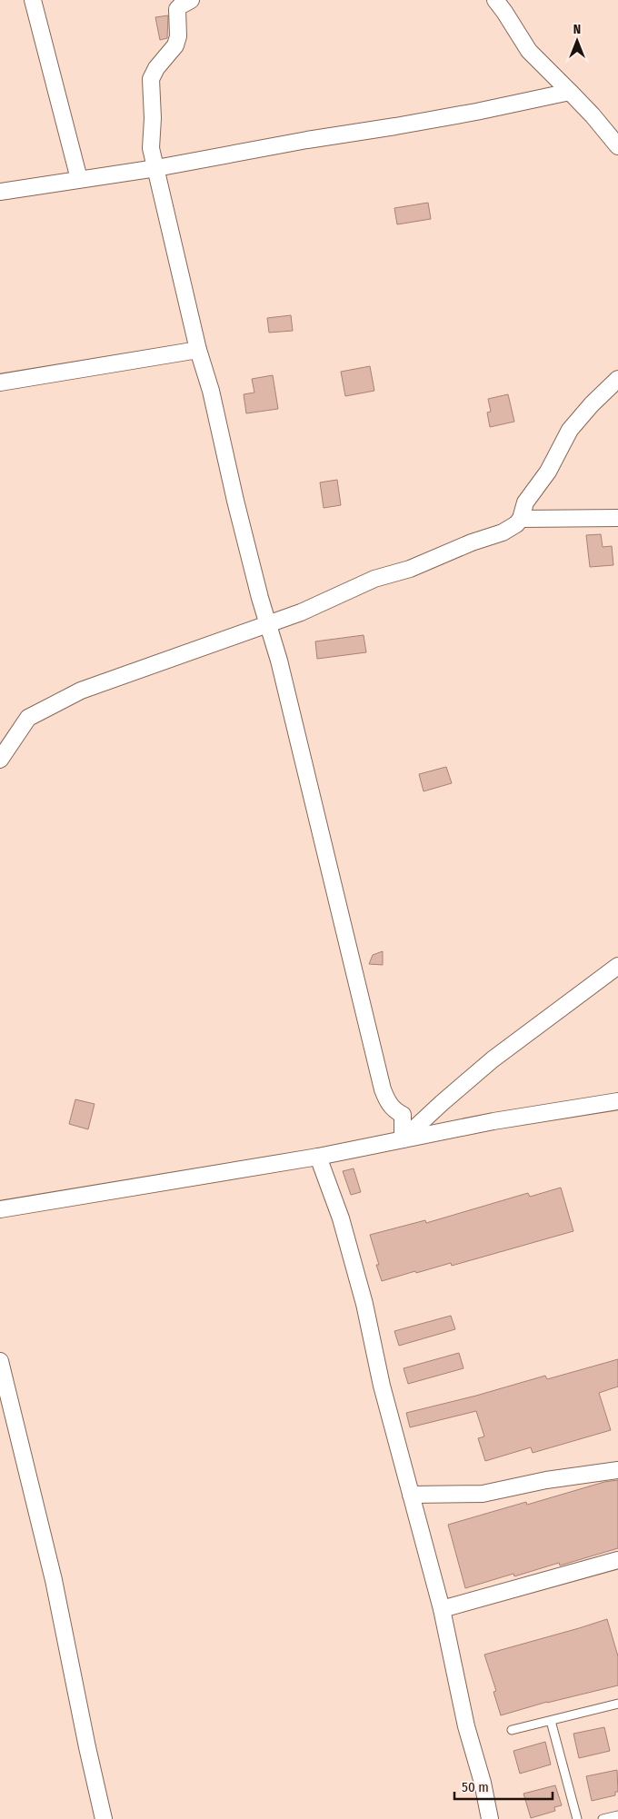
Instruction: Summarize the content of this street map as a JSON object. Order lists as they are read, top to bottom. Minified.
{"scale_bar":"50 m","north":"top"}
